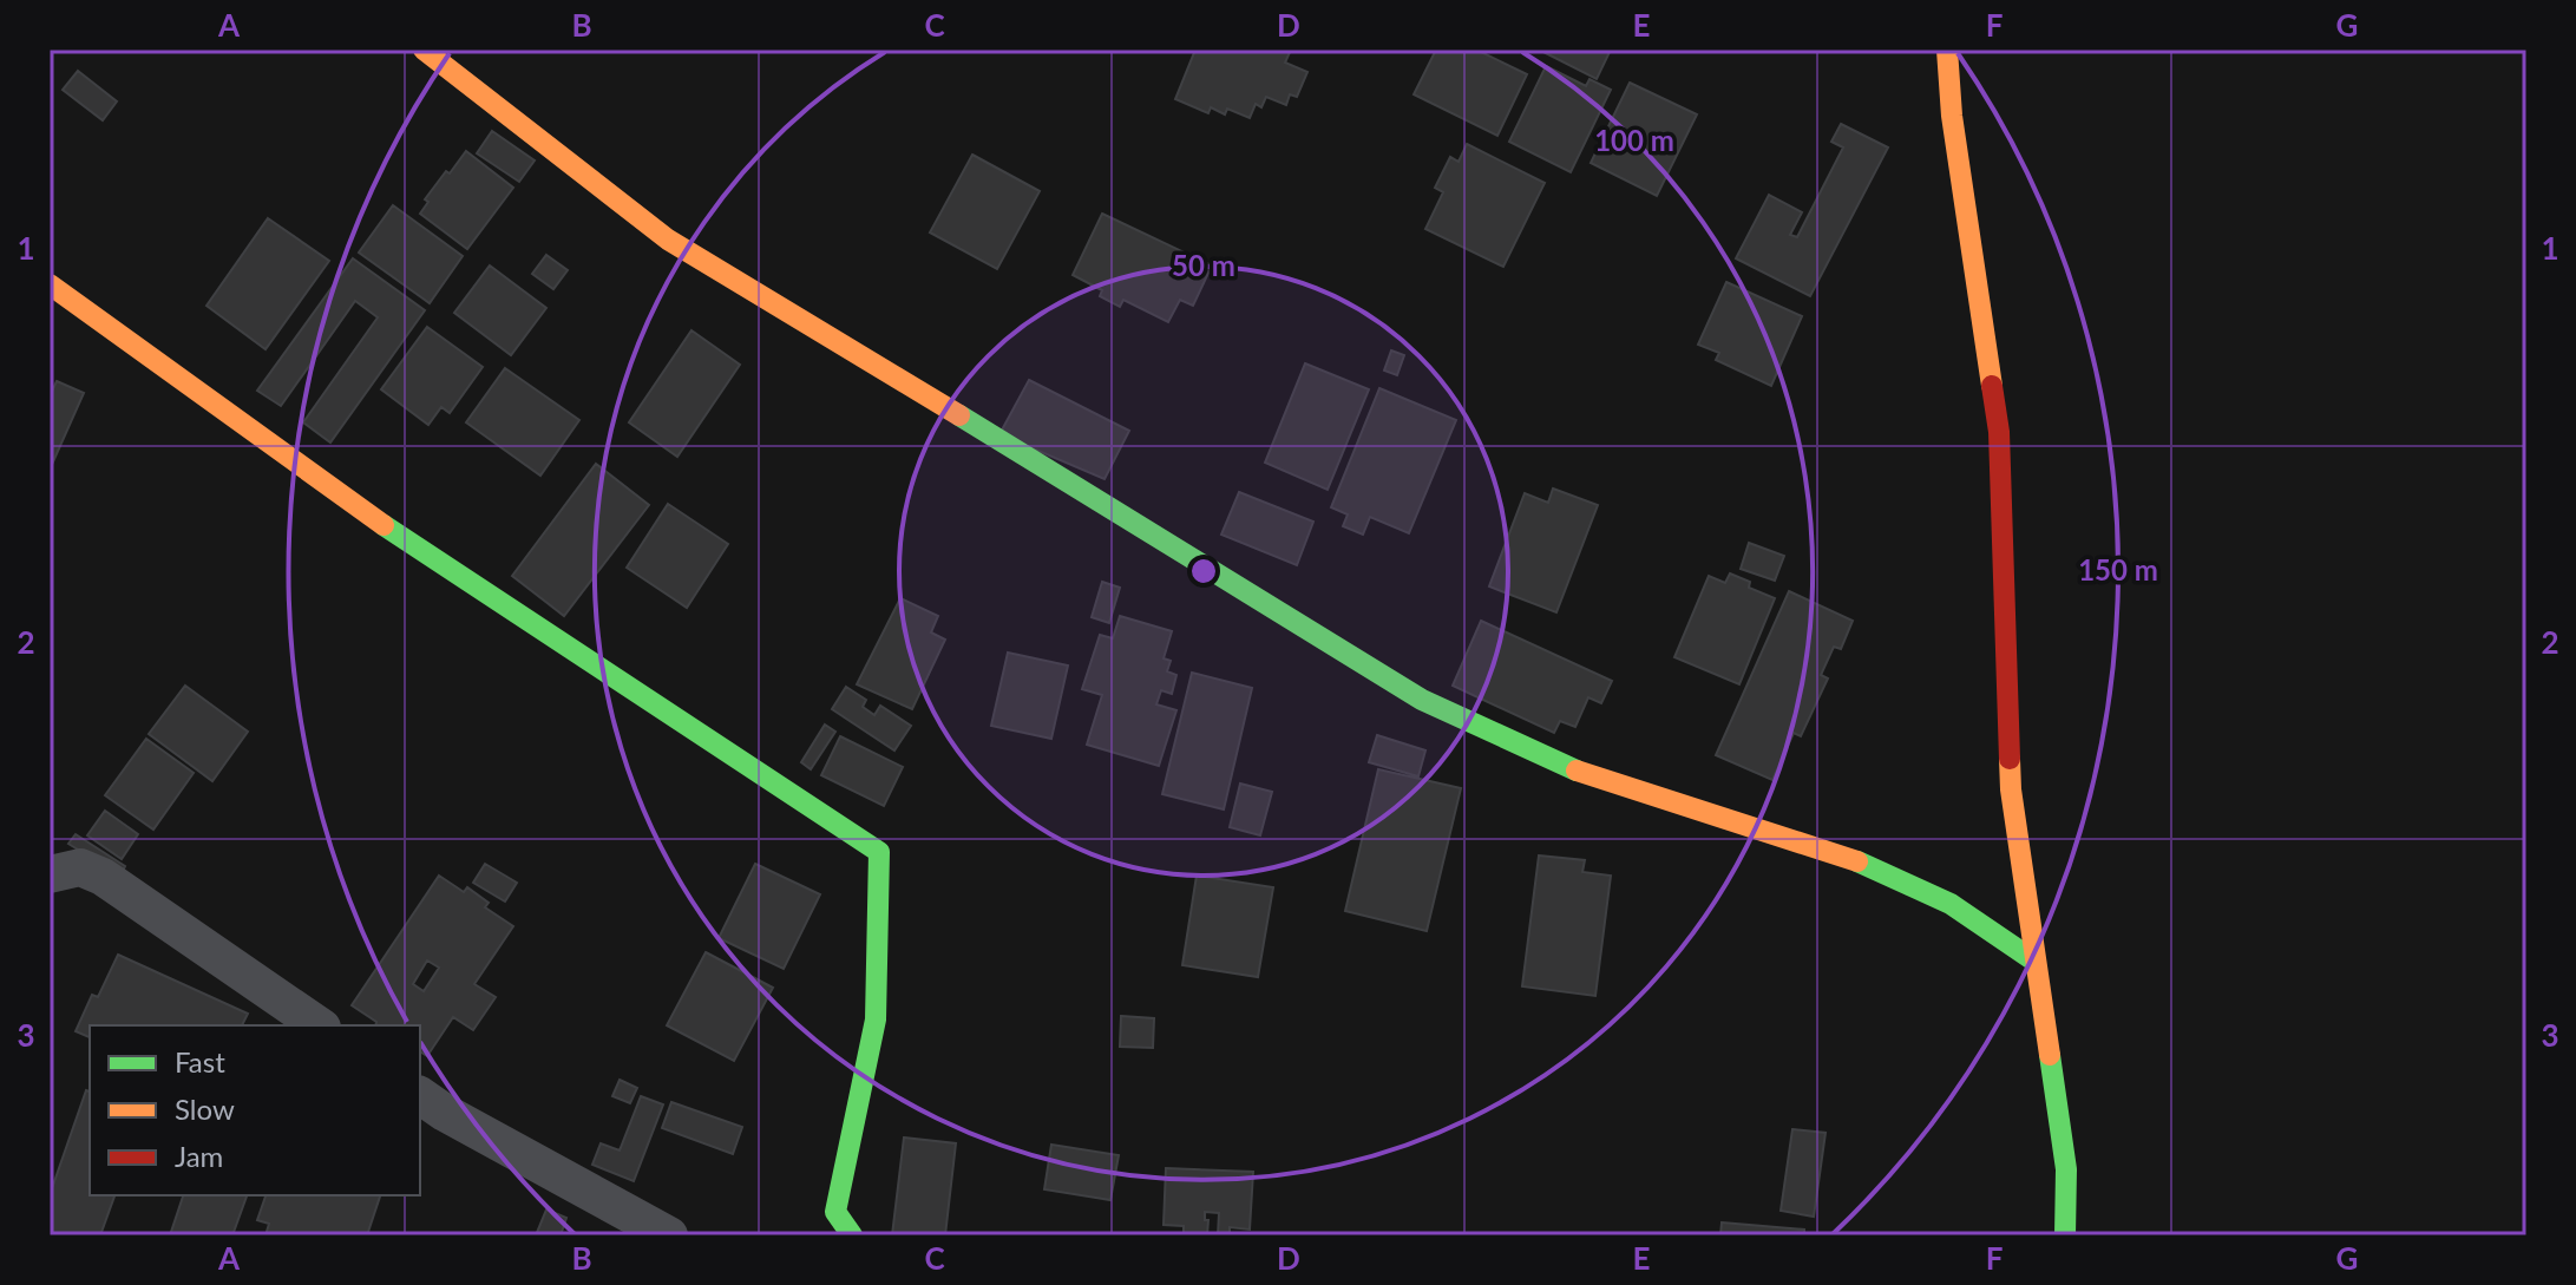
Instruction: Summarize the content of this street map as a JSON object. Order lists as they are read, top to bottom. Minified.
{"legend":["Fast","Slow","Jam"],"grid":{"columns":["A","B","C","D","E","F","G"],"rows":["1","2","3"]},"rings":["100 m","50 m","150 m"]}
